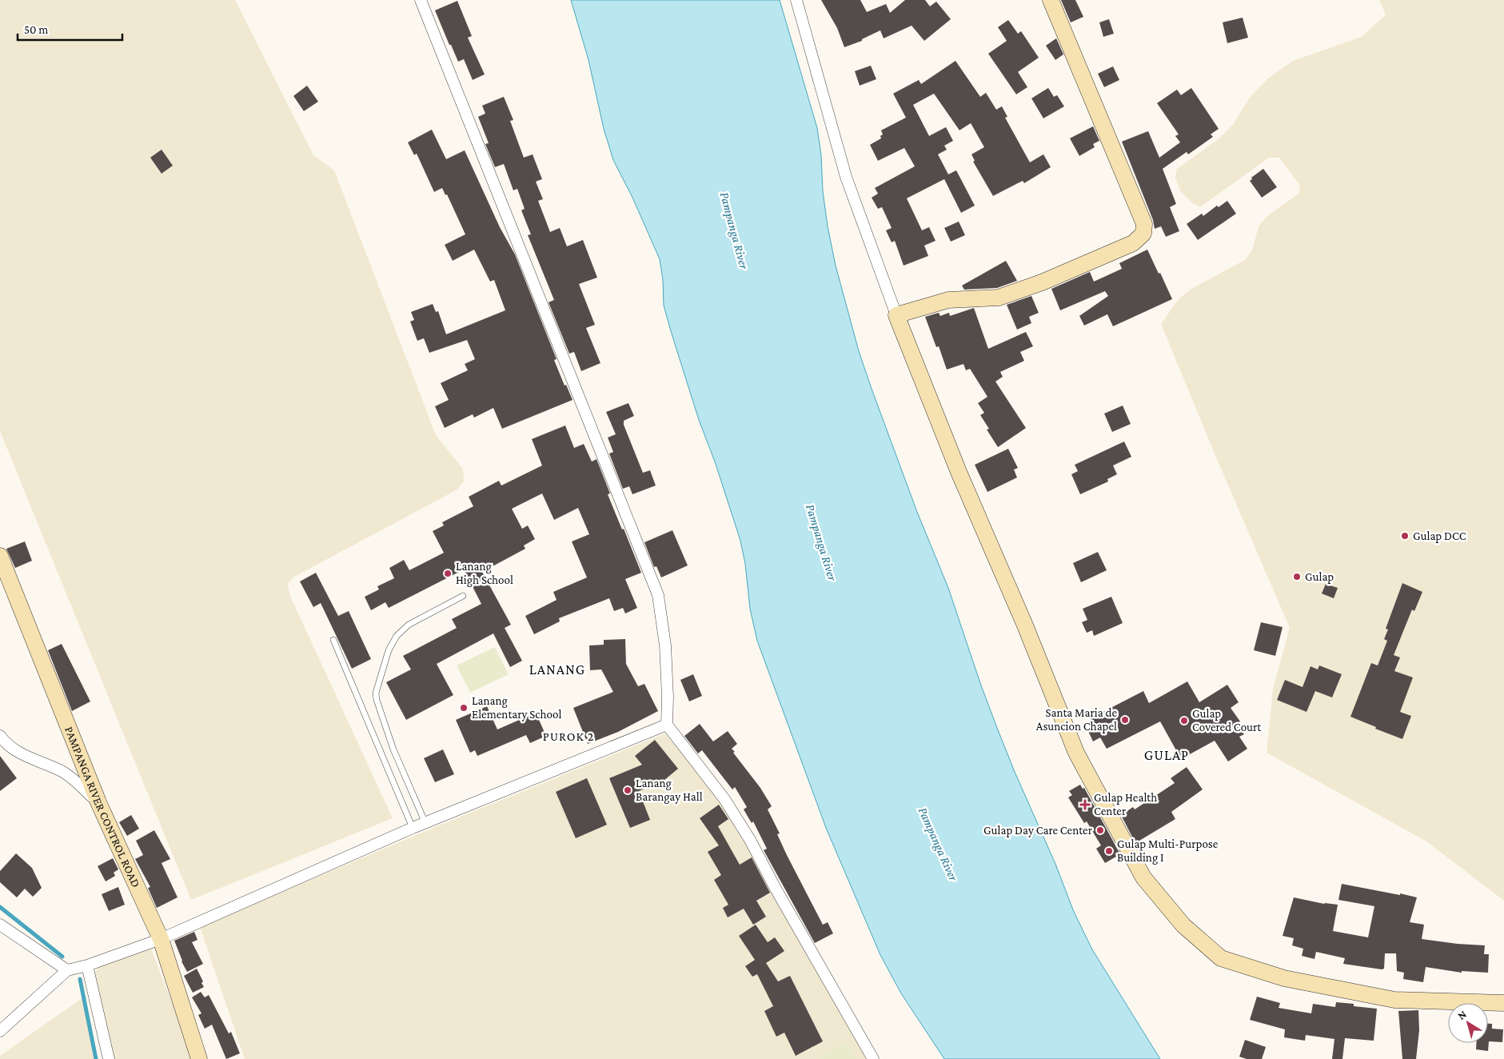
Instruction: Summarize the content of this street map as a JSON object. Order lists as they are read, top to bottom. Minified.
{"streets":{"street":["PAMPANGA RIVER CONTROL ROAD"]},"districts":["LANANG","PUROK 2","GULAP"],"water":["Pampanga River"],"places":{"other":["Gulap DCC","Lanang High School","Gulap","Lanang Elementary School","Santa Maria de Asuncion Chapel","Gulap Covered Court","Lanang Barangay Hall","Gulap Day Care Center","Gulap Multi-Purpose Building I"],"health":["Gulap Health Center"]},"scale_bar":"50 m","north":"top left"}
